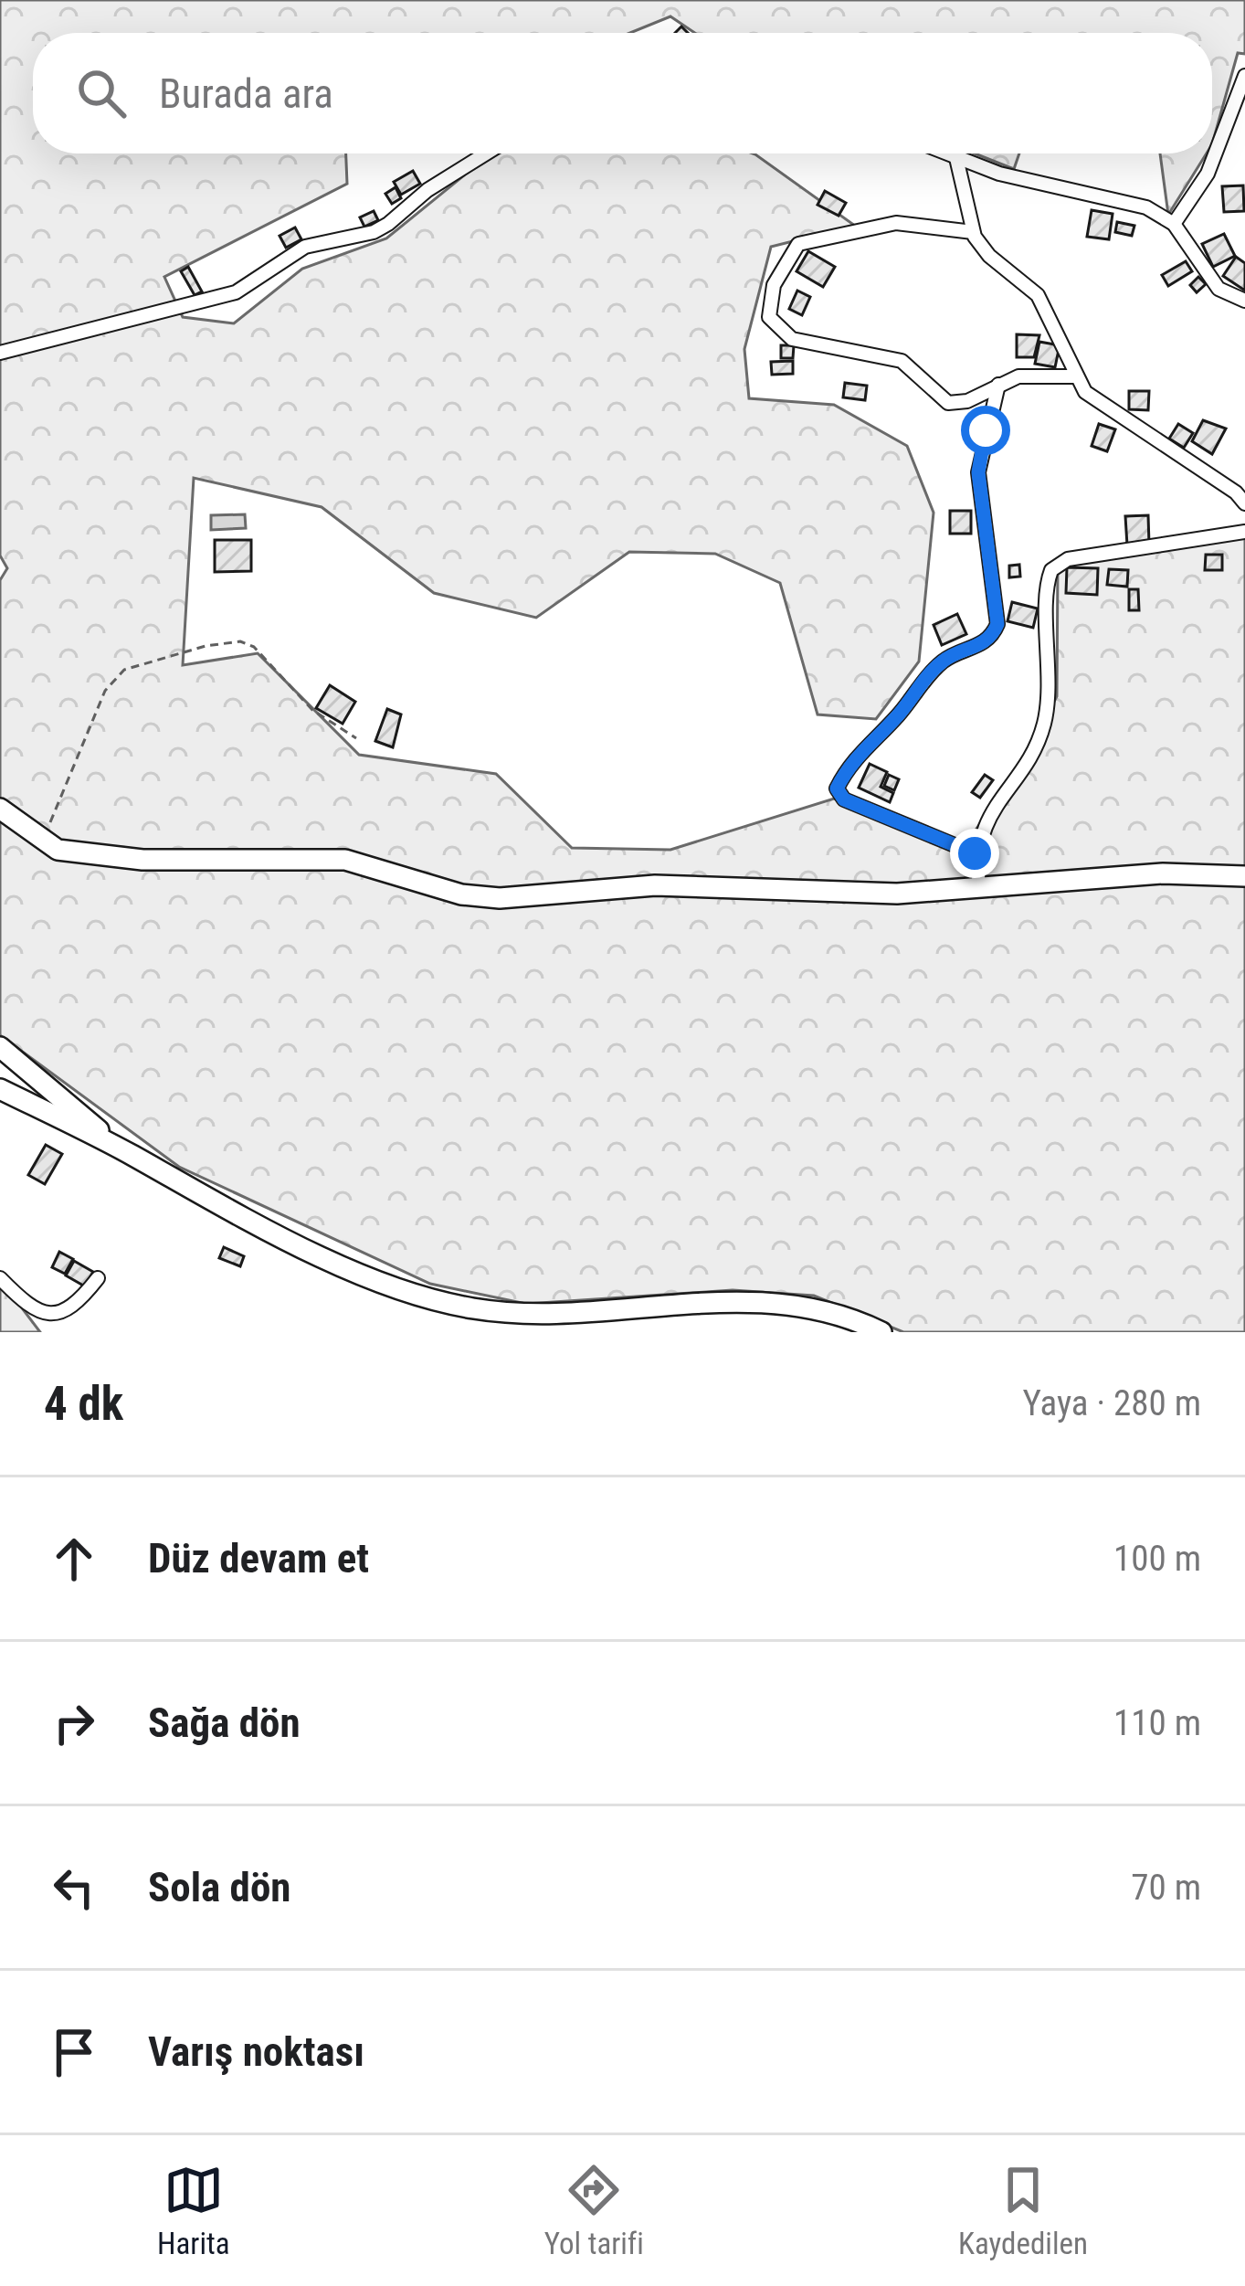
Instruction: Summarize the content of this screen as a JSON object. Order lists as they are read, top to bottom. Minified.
{"page":{"search":"Burada ara","heading":["4 dk","Yaya · 280 m"],"list":[["Düz devam et","100 m"],["Sağa dön","110 m"],["Sola dön","70 m"],"Varış noktası"],"nav":["Harita","Yol tarifi","Kaydedilen"]}}
